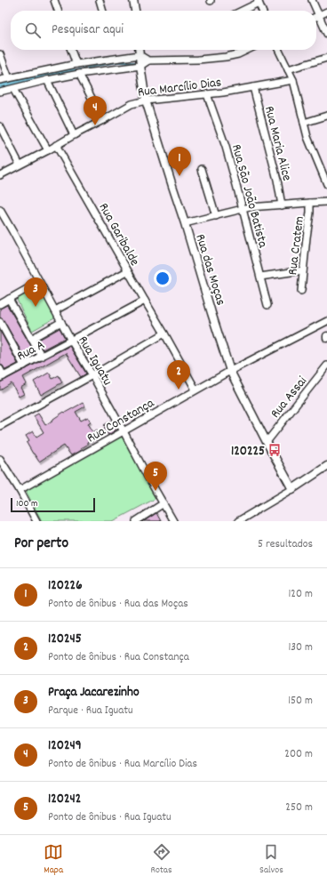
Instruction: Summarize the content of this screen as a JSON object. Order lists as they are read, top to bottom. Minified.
{"streets":{"street":["Rua Marcílio Dias","Rua Maria Alice","Rua São João Batista","Rua Garibalde","Rua Cratem","Rua das Moças","Rua A","Rua Iguatu","Rua Assai","Rua Constança"]},"crossings":[["Rua Marcílio Dias","Rua Maria Alice"],["Rua Marcílio Dias","Rua São João Batista"],["Rua Marcílio Dias","Rua Garibalde"],["Rua Marcílio Dias","Rua das Moças"],["Rua Garibalde","Rua A"],["Rua Garibalde","Rua Constança"],["Rua das Moças","Rua Assai"],["Rua das Moças","Rua Constança"],["Rua A","Rua Iguatu"],["Rua Iguatu","Rua Constança"]],"places":{"bus stop":["120225"]},"scale_bar":"100 m","page":{"search":"Pesquisar aqui","pins":["4","1","3","2","5"],"scale":"100 m","heading":["Por perto","5 resultados"],"list":[{"mark":"1","name":"120226","note":"Ponto de ônibus · Rua das Moças","value":"120 m"},{"mark":"2","name":"120245","note":"Ponto de ônibus · Rua Constança","value":"130 m"},{"mark":"3","name":"Praça Jacarezinho","note":"Parque · Rua Iguatu","value":"150 m"},{"mark":"4","name":"120249","note":"Ponto de ônibus · Rua Marcílio Dias","value":"200 m"},{"mark":"5","name":"120242","note":"Ponto de ônibus · Rua Iguatu","value":"250 m"}],"nav":["Mapa","Rotas","Salvos"]}}
